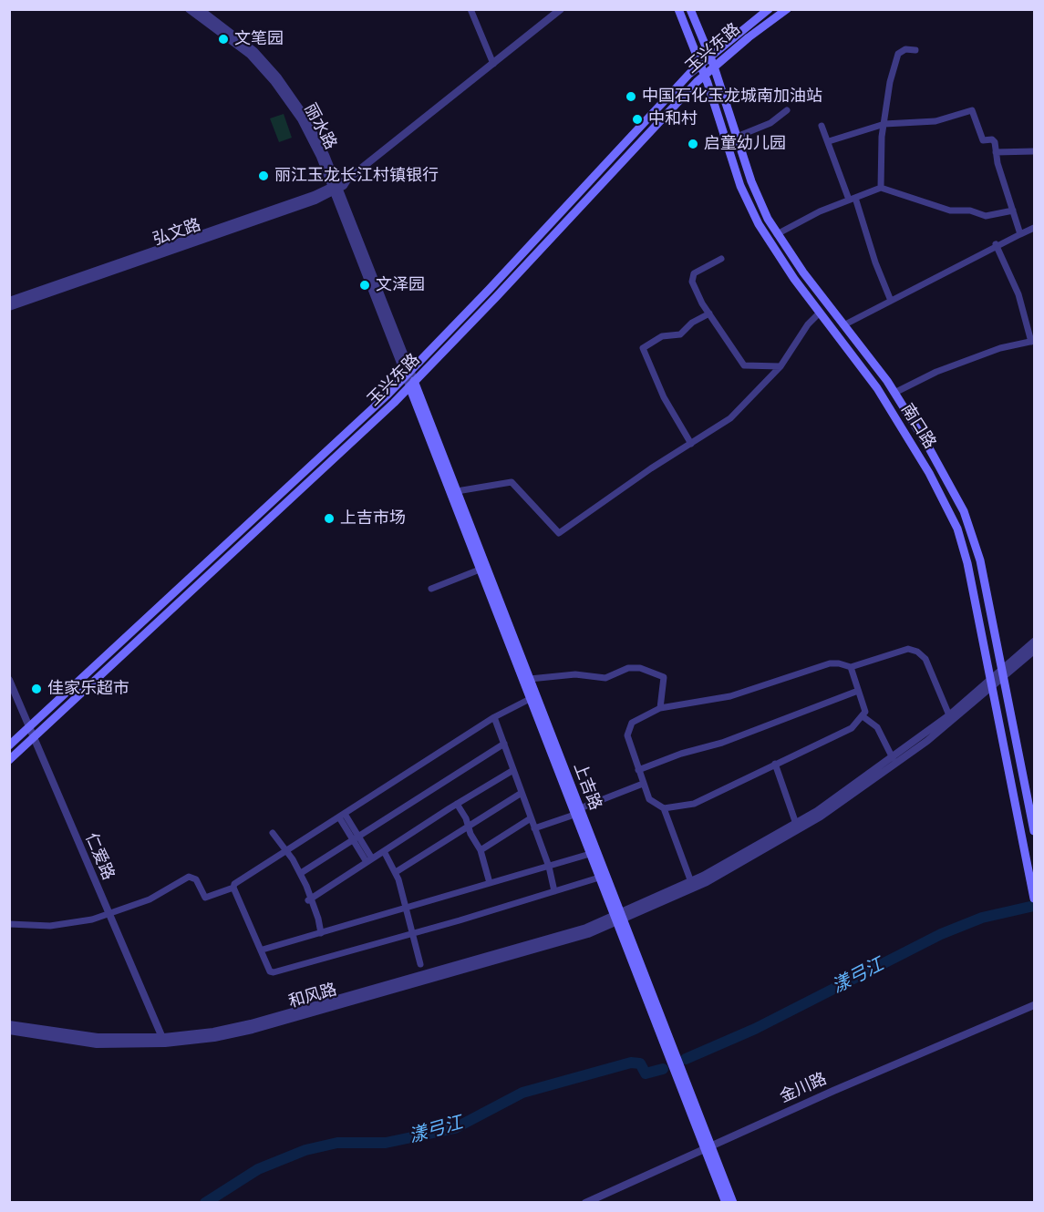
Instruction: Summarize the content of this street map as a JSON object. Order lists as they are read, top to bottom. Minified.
{"streets":{"main road":["玉兴东路","南口路","上吉路"],"street":["丽水路","弘文路","仁爱路","和风路","金川路"]},"crossings":[["玉兴东路","丽水路"],["玉兴东路","南口路"],["玉兴东路","上吉路"],["玉兴东路","仁爱路"],["丽水路","弘文路"],["丽水路","上吉路"],["上吉路","和风路"],["上吉路","金川路"],["仁爱路","和风路"]],"water":["漾弓江"],"places":["文笔园","中国石化玉龙城南加油站","中和村","启童幼儿园","丽江玉龙长江村镇银行","文泽园","上吉市场","佳家乐超市"]}
